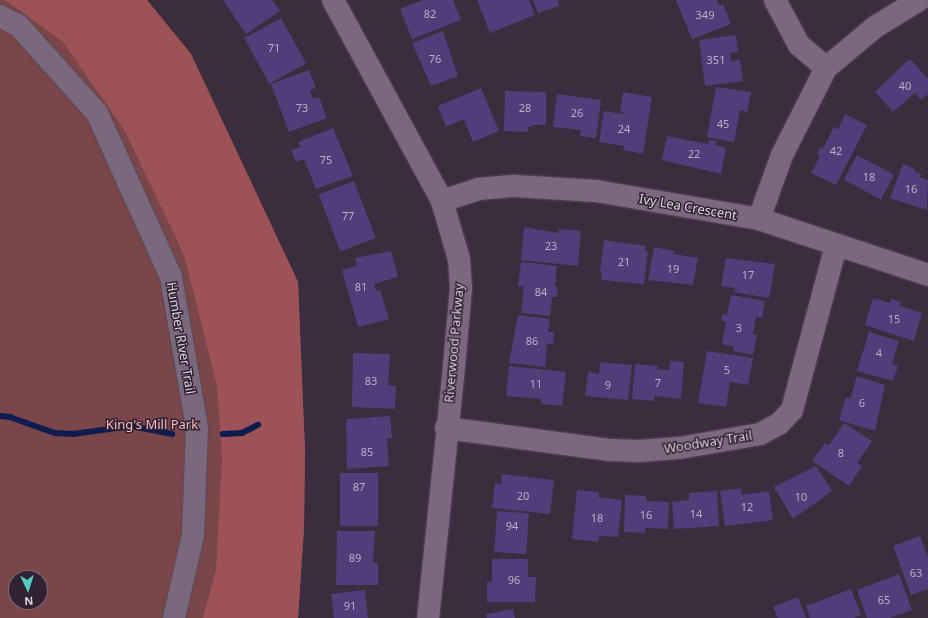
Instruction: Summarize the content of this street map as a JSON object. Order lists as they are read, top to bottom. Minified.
{"streets":{"street":["Ivy Lea Crescent","Humber River Trail","Riverwood Parkway","Woodway Trail"]},"crossings":[["Ivy Lea Crescent","Riverwood Parkway"],["Ivy Lea Crescent","Woodway Trail"],["Riverwood Parkway","Woodway Trail"]],"parks":["King's Mill Park"],"house_numbers":["82","349","71","76","351","40","73","28","26","45","24","42","22","75","18","16","77","23","21","19","17","81","84","15","3","86","4","5","83","7","11","9","6","85","8","87","20","10","12","14","16","18","94","89","63","96","65","91"],"north":"bottom"}
